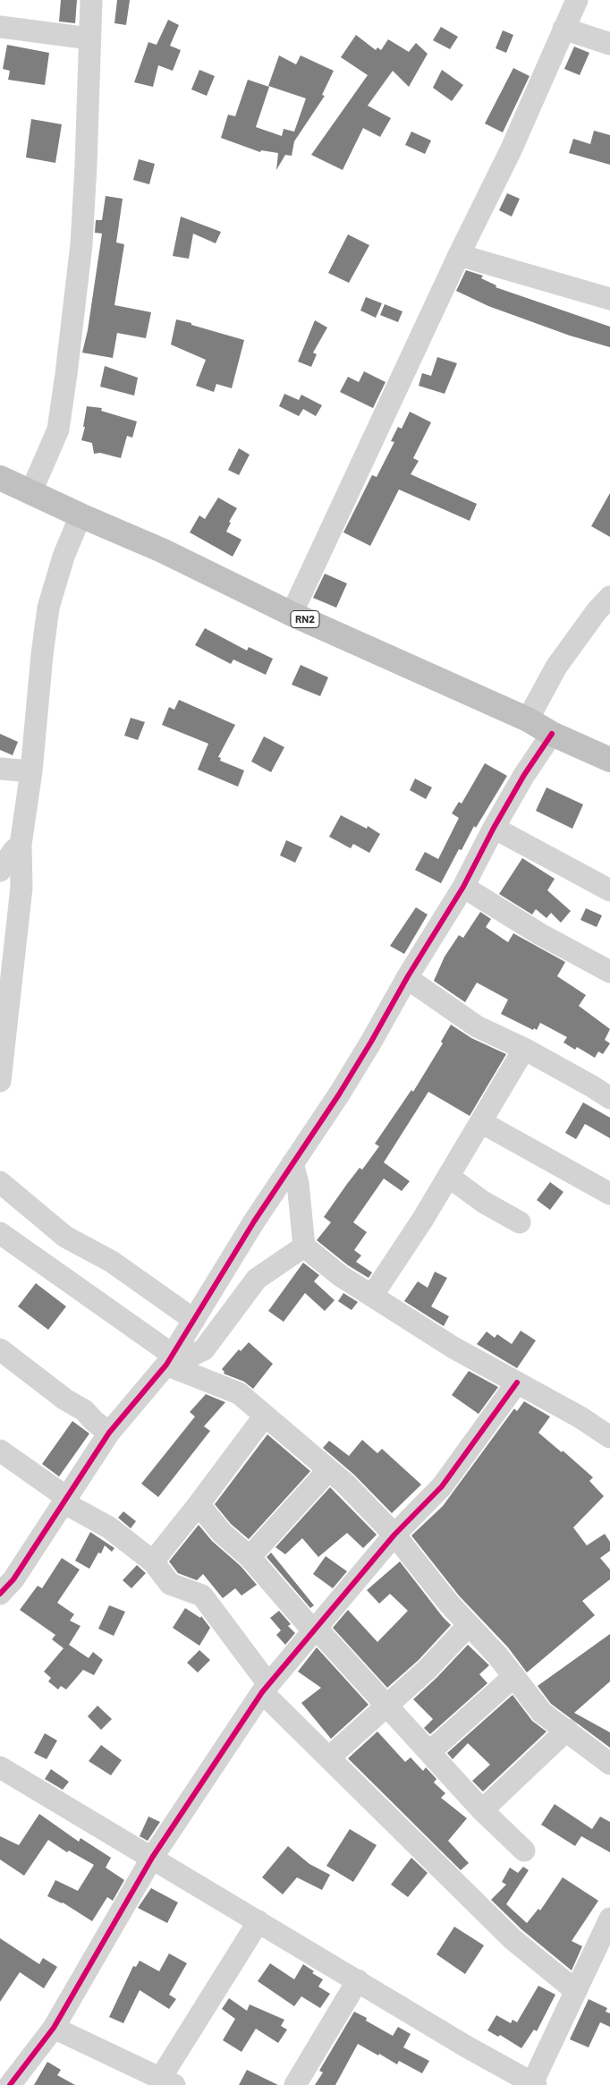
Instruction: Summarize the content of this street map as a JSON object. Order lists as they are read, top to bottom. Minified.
{"streets":{"highway":["RN2"]}}
